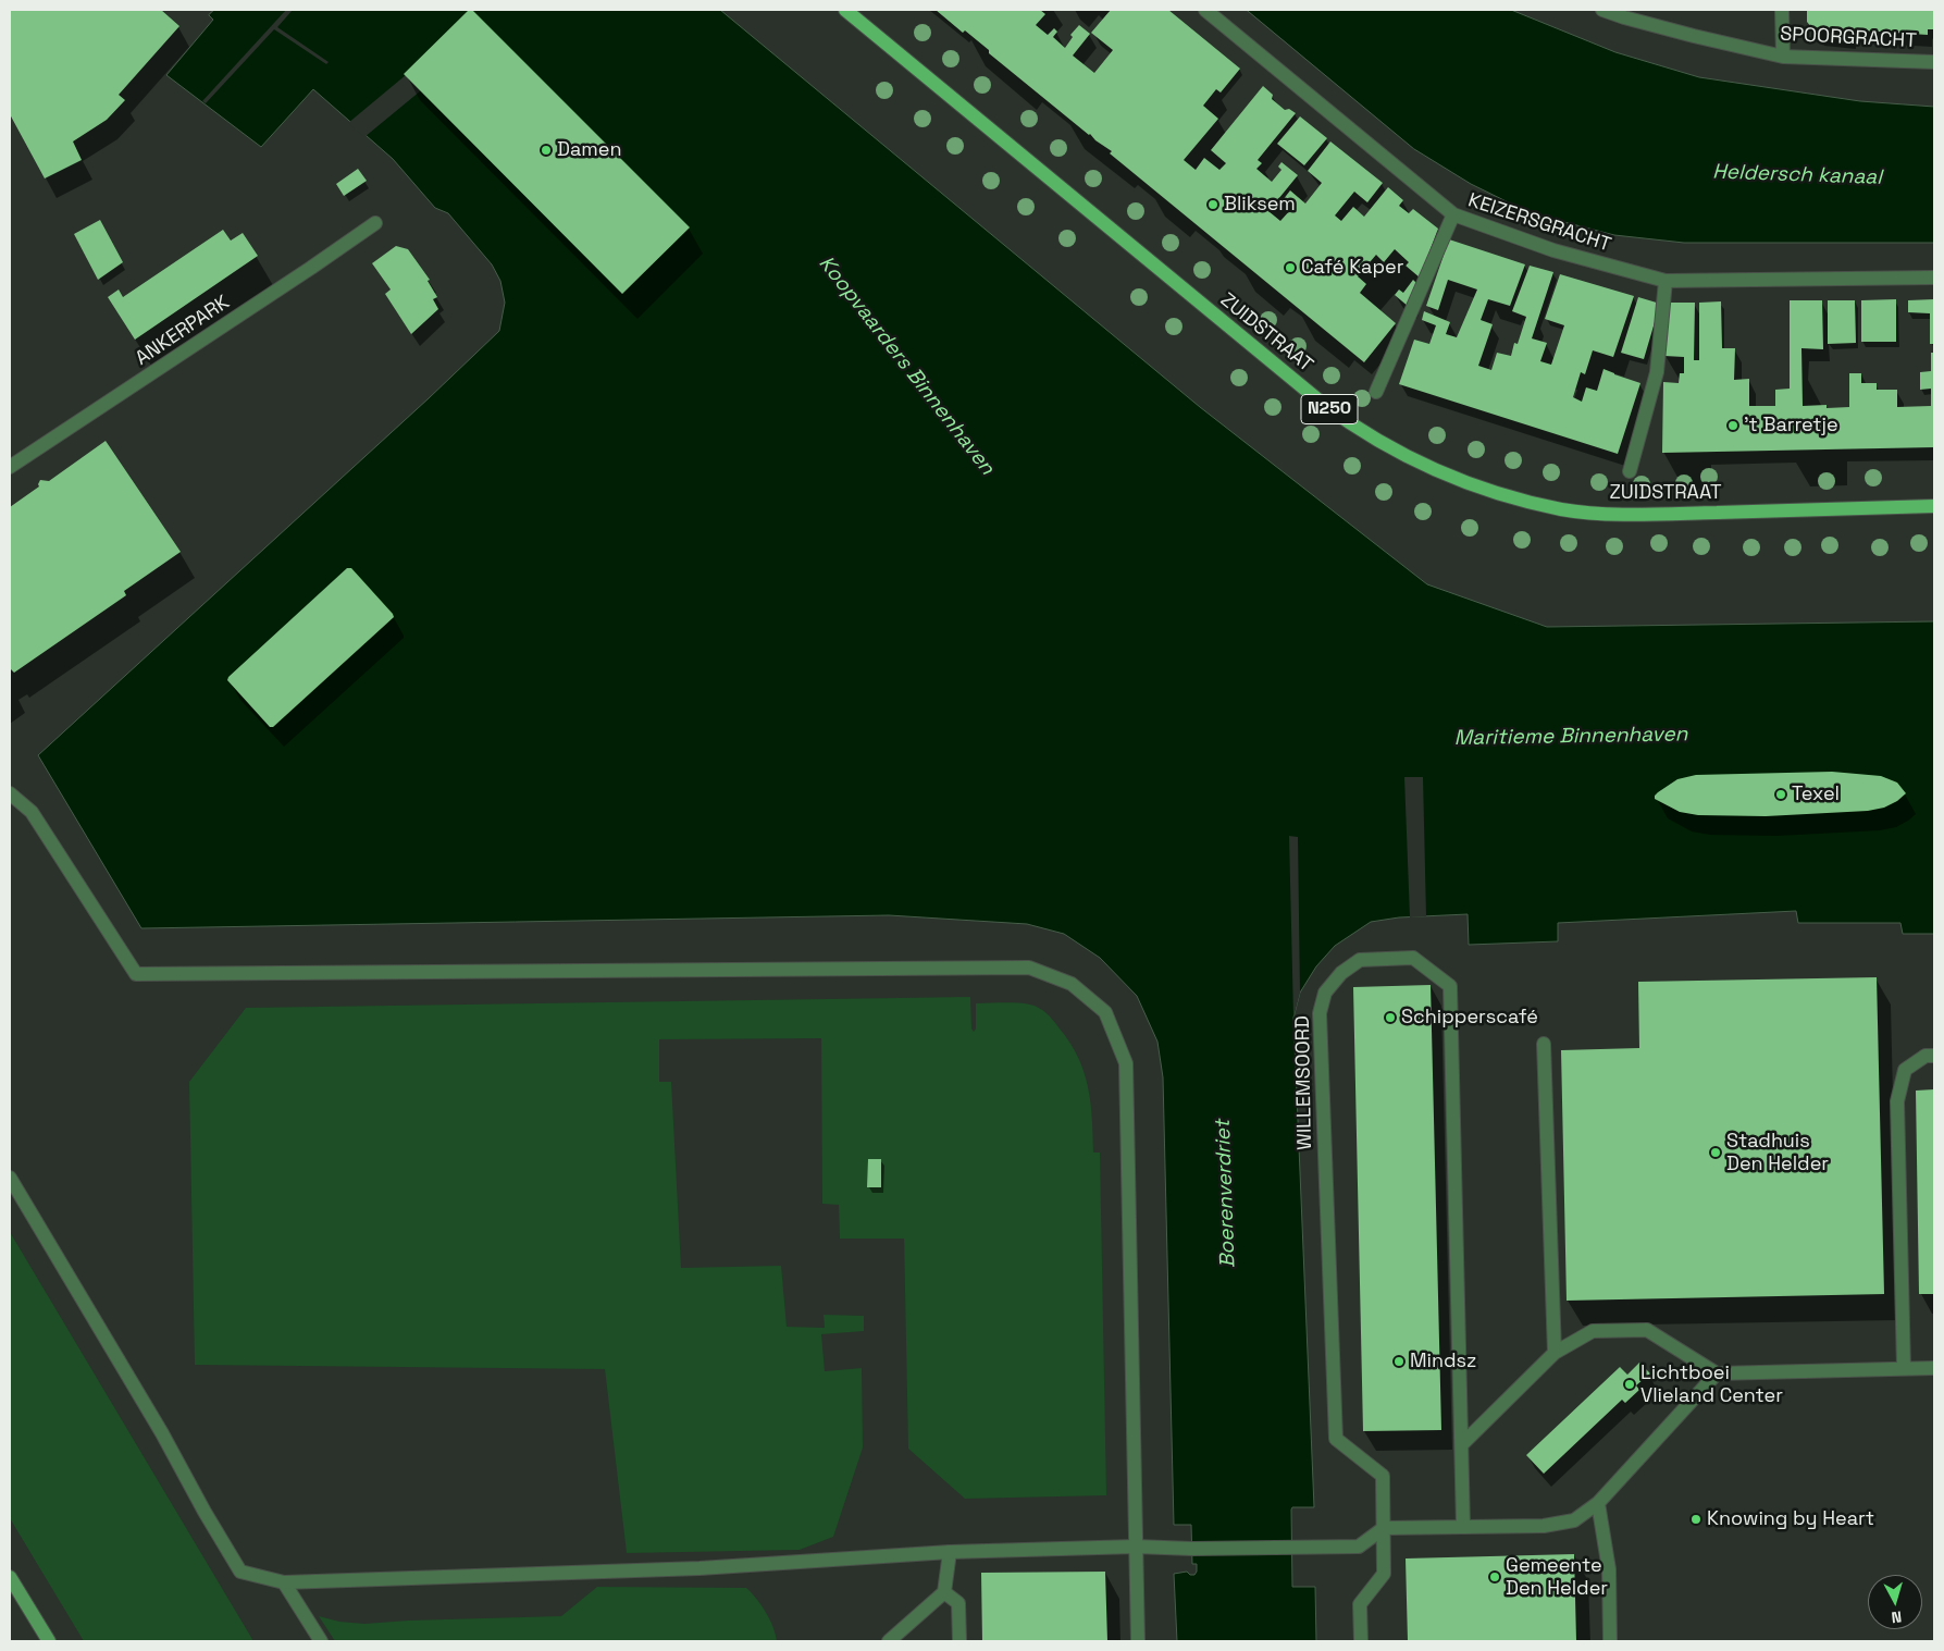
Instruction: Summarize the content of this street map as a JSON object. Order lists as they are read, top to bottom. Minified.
{"streets":{"main road":["ZUIDSTRAAT","N250"],"street":["SPOORGRACHT","KEIZERSGRACHT","ANKERPARK","WILLEMSOORD"]},"crossings":[["KEIZERSGRACHT","ZUIDSTRAAT"]],"water":["Heldersch kanaal","Koopvaarders Binnenhaven","Maritieme Binnenhaven","Boerenverdriet"],"places":["Damen","Bliksem","Café Kaper","'t Barretje","Texel","Schipperscafé","Stadhuis Den Helder","Mindsz","Lichtboei Vlieland Center","Knowing by Heart","Gemeente Den Helder"],"north":"bottom"}
